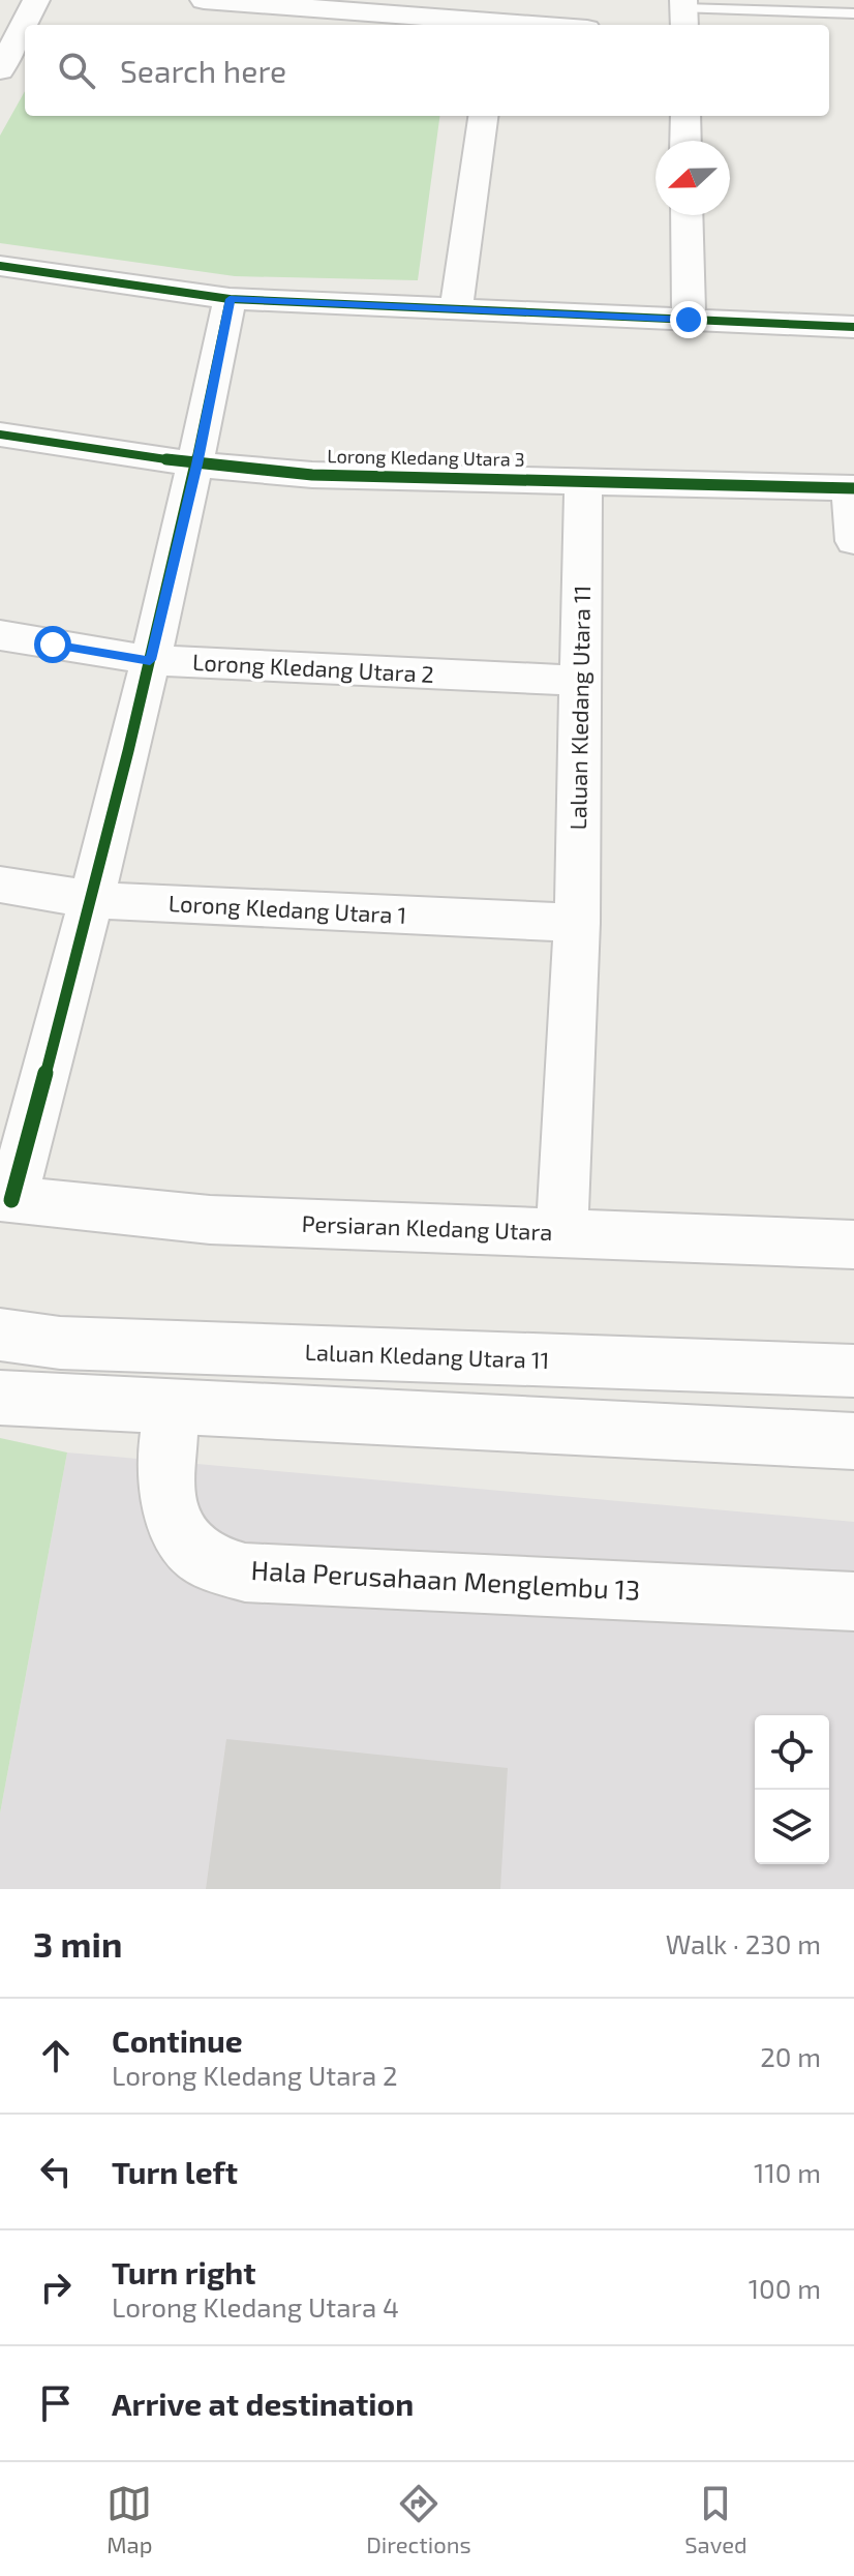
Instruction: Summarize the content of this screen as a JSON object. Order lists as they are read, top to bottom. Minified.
{"streets":{"street":["Lorong Kledang Utara 3","Lorong Kledang Utara 2","Laluan Kledang Utara 11","Lorong Kledang Utara 1","Persiaran Kledang Utara","Hala Perusahaan Menglembu 13"]},"crossings":[["Lorong Kledang Utara 3","Laluan Kledang Utara 11"],["Lorong Kledang Utara 2","Laluan Kledang Utara 11"],["Laluan Kledang Utara 11","Lorong Kledang Utara 1"],["Laluan Kledang Utara 11","Persiaran Kledang Utara"]],"north":"left","page":{"search":"Search here","heading":["3 min","Walk · 230 m"],"list":[["Continue","Lorong Kledang Utara 2","20 m"],["Turn left","110 m"],["Turn right","Lorong Kledang Utara 4","100 m"],"Arrive at destination"],"nav":["Map","Directions","Saved"]}}
